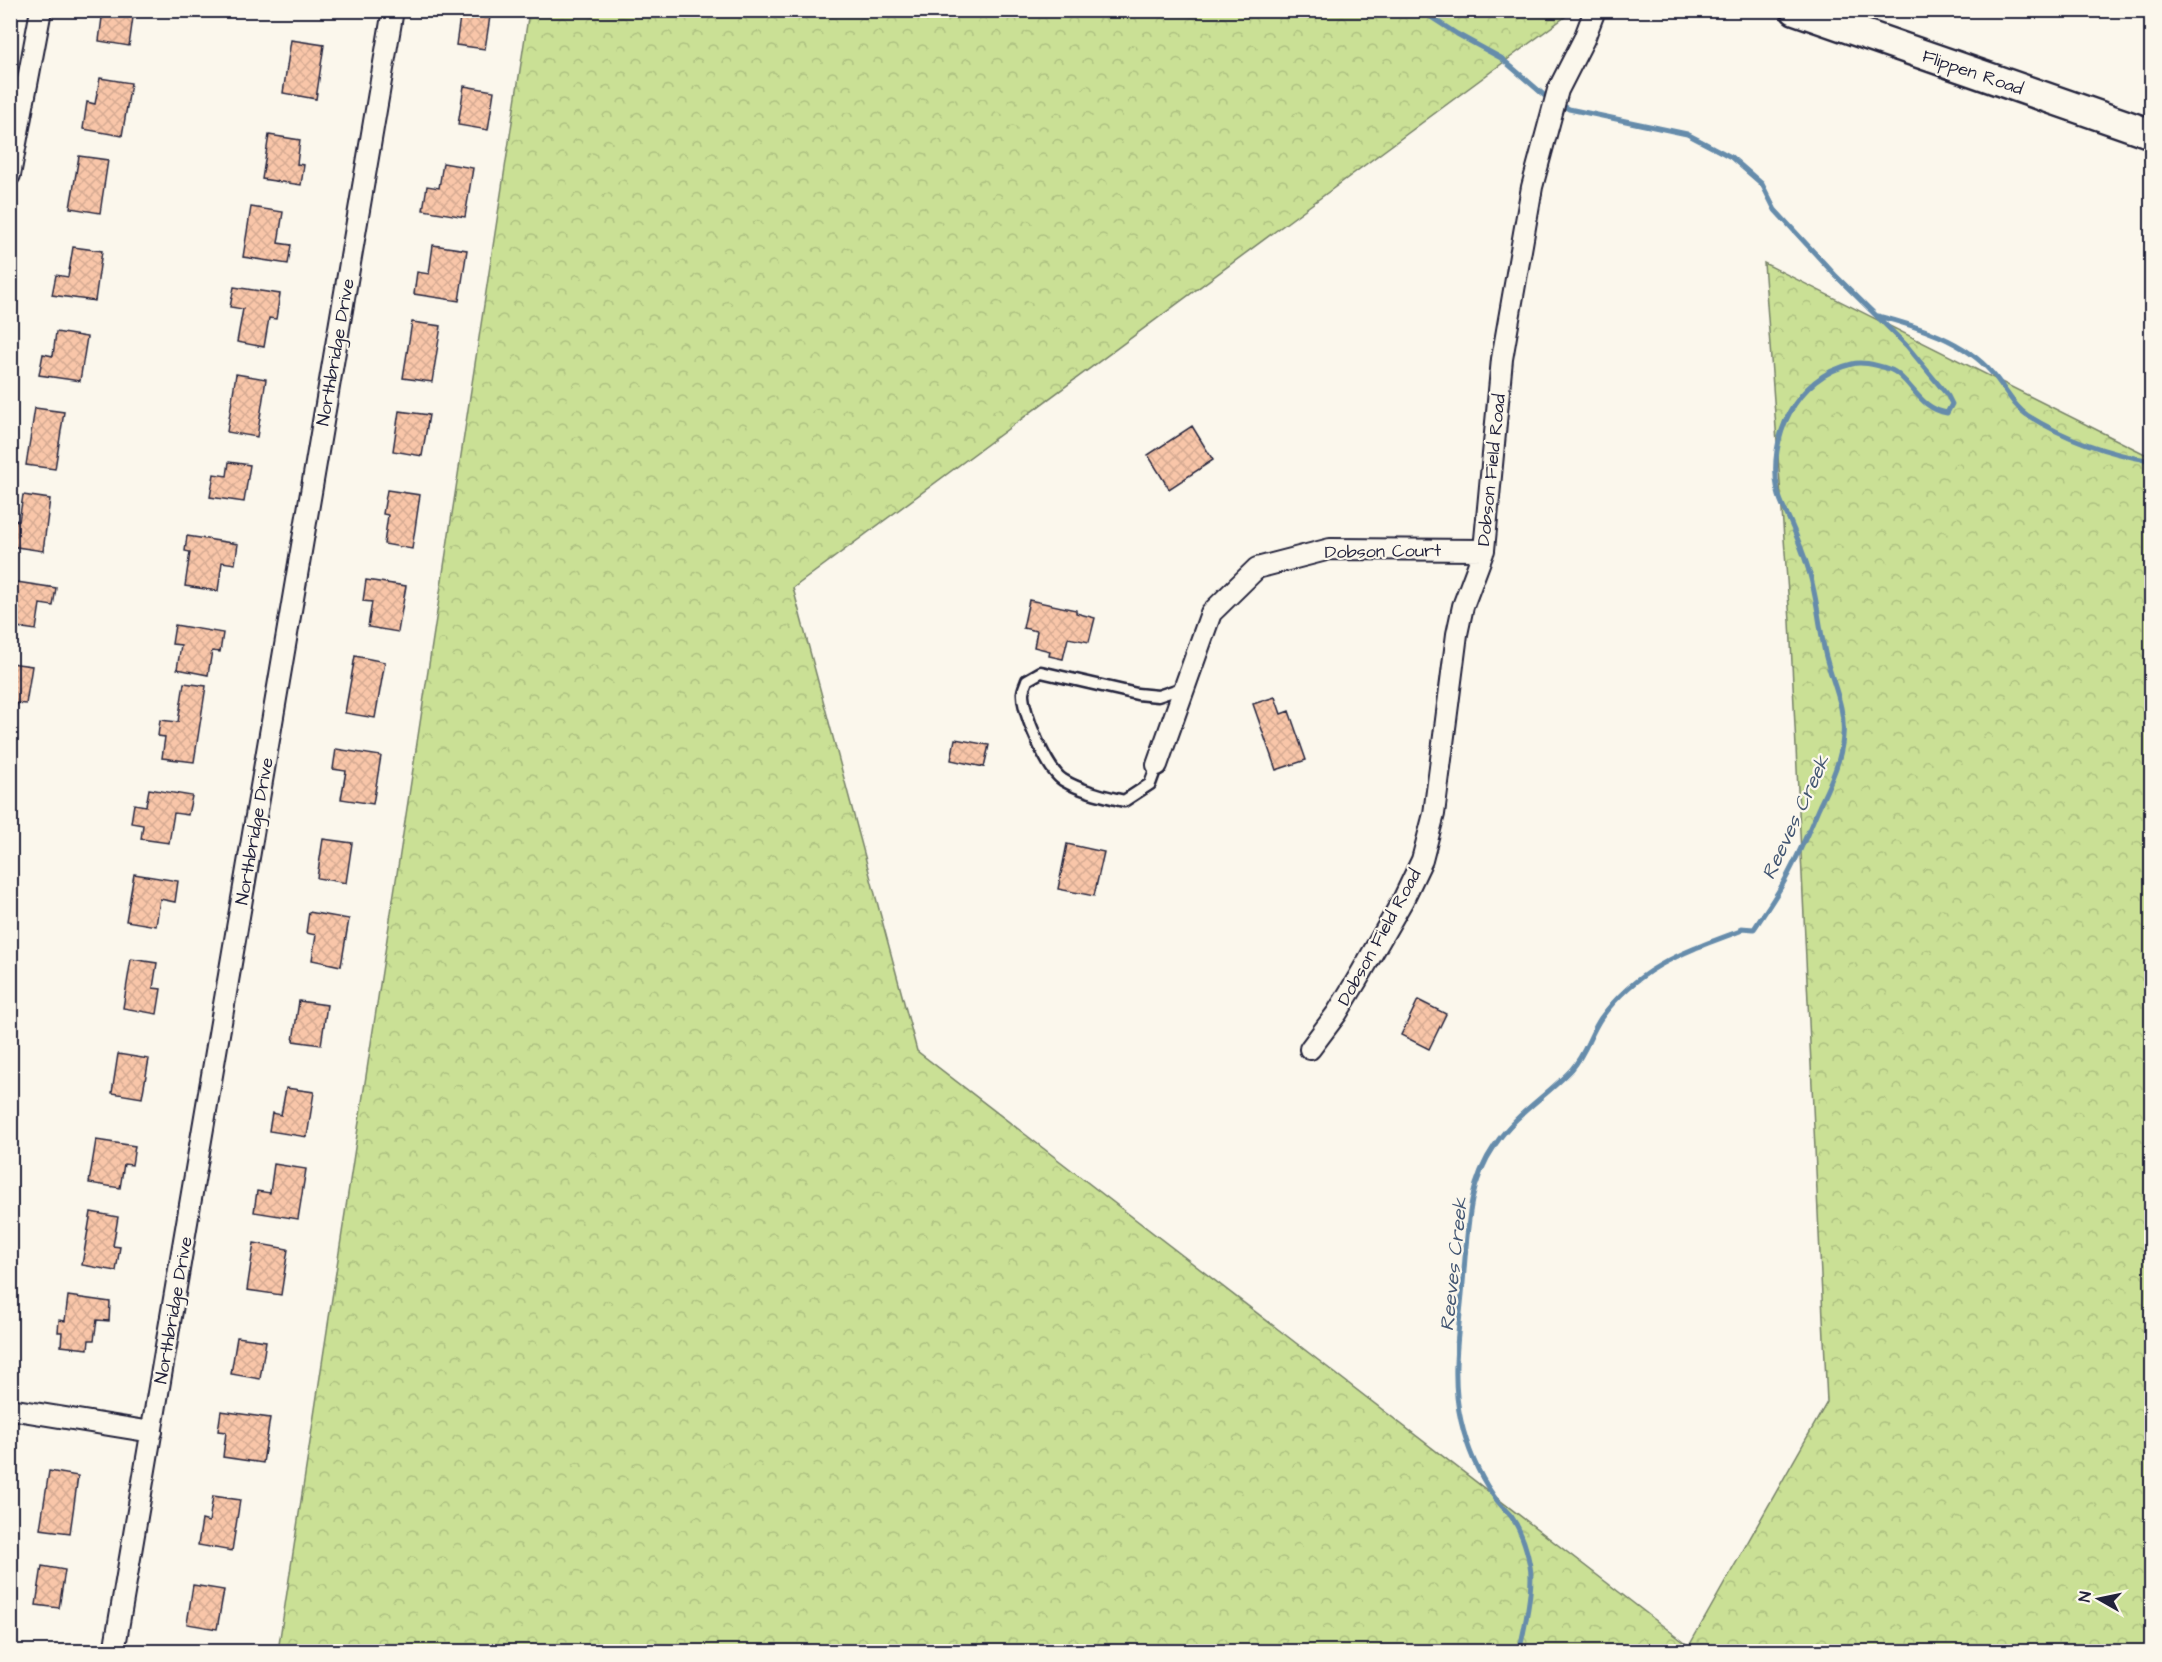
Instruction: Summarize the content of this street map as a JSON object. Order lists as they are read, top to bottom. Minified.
{"streets":{"street":["Flippen Road","Northbridge Drive","Dobson Field Road","Dobson Court"]},"crossings":[["Dobson Field Road","Dobson Court"]],"water":["Reeves Creek"],"north":"left"}
